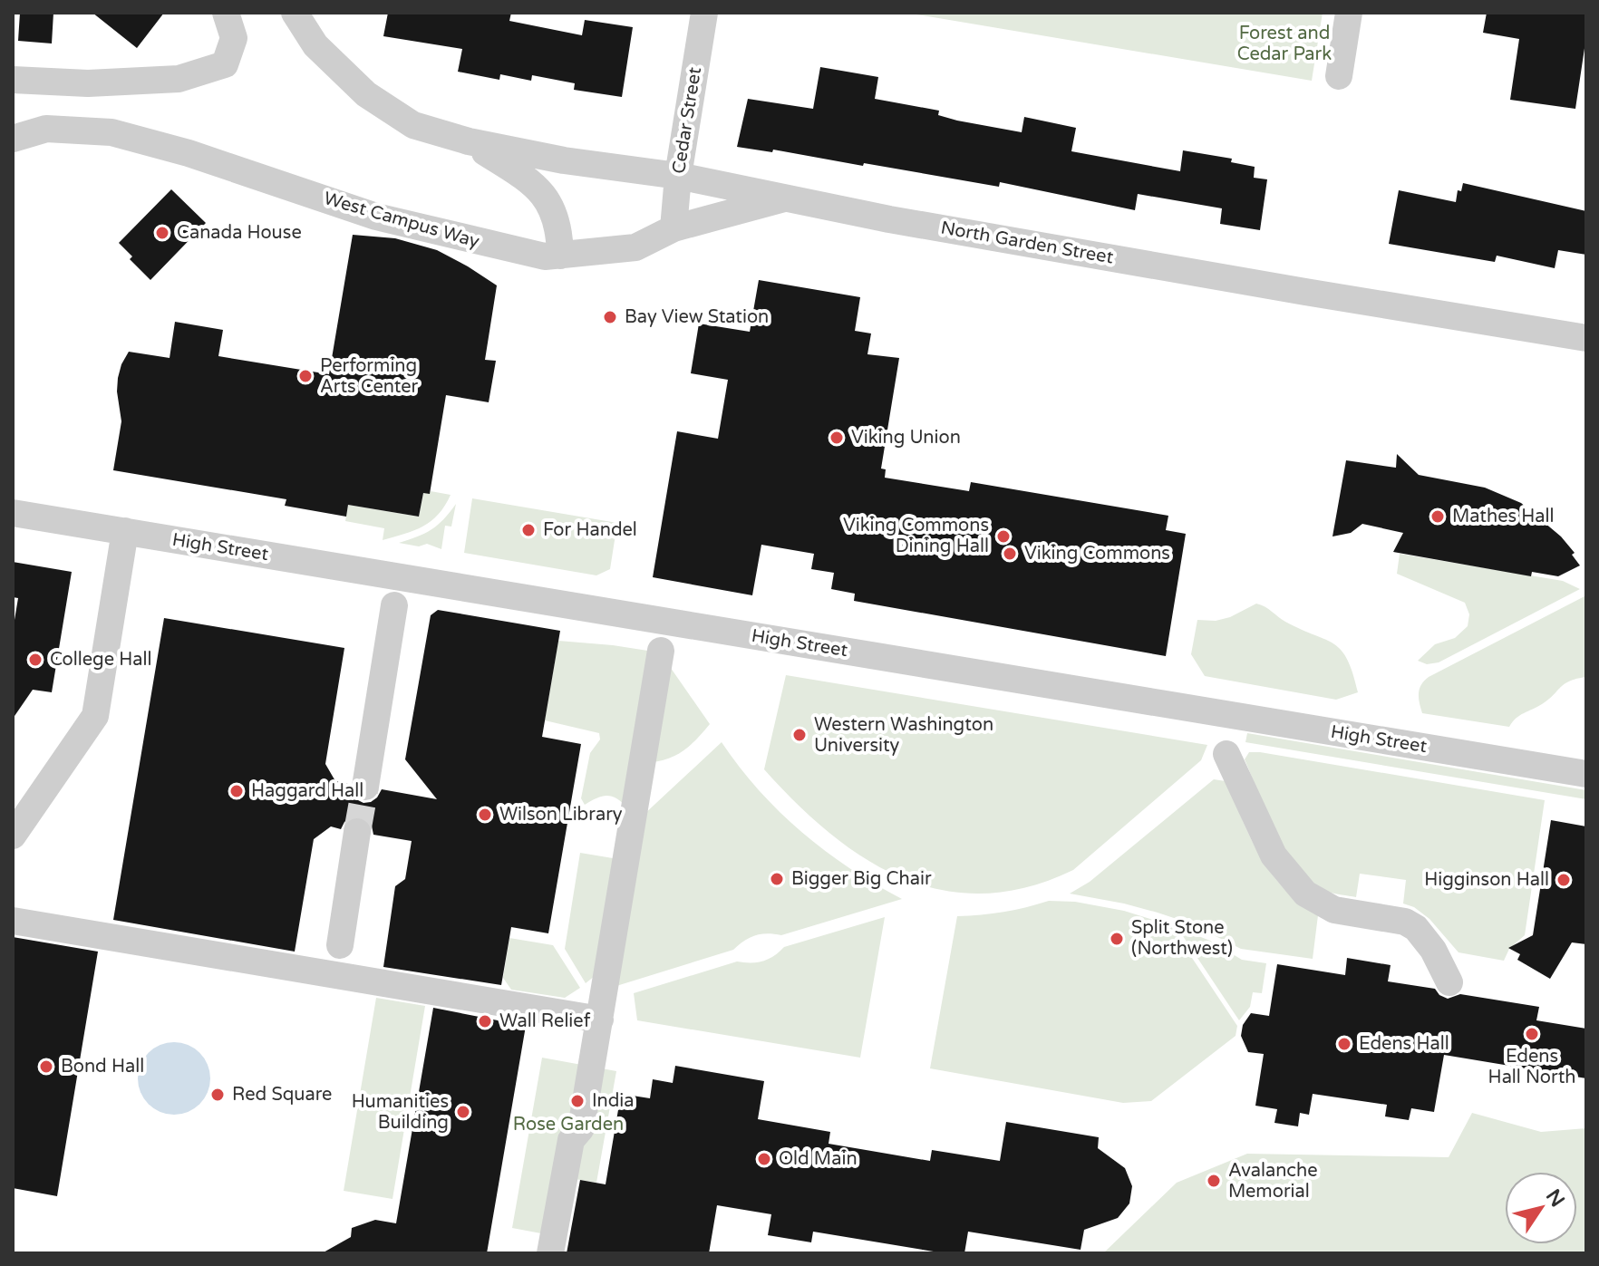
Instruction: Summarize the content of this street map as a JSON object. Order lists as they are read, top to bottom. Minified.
{"streets":{"street":["Cedar Street","West Campus Way","North Garden Street","High Street"]},"crossings":[["Cedar Street","West Campus Way"],["Cedar Street","North Garden Street"],["West Campus Way","North Garden Street"]],"parks":["Forest and Cedar Park","Rose Garden"],"places":["Canada House","Bay View Station","Performing Arts Center","Viking Union","Mathes Hall","For Handel","Viking Commons Dining Hall","Viking Commons","College Hall","Western Washington University","Haggard Hall","Wilson Library","Bigger Big Chair","Higginson Hall","Split Stone (Northwest)","Wall Relief","Edens Hall North","Edens Hall","Bond Hall","Red Square","India","Humanities Building","Old Main","Avalanche Memorial"],"north":"top right"}
